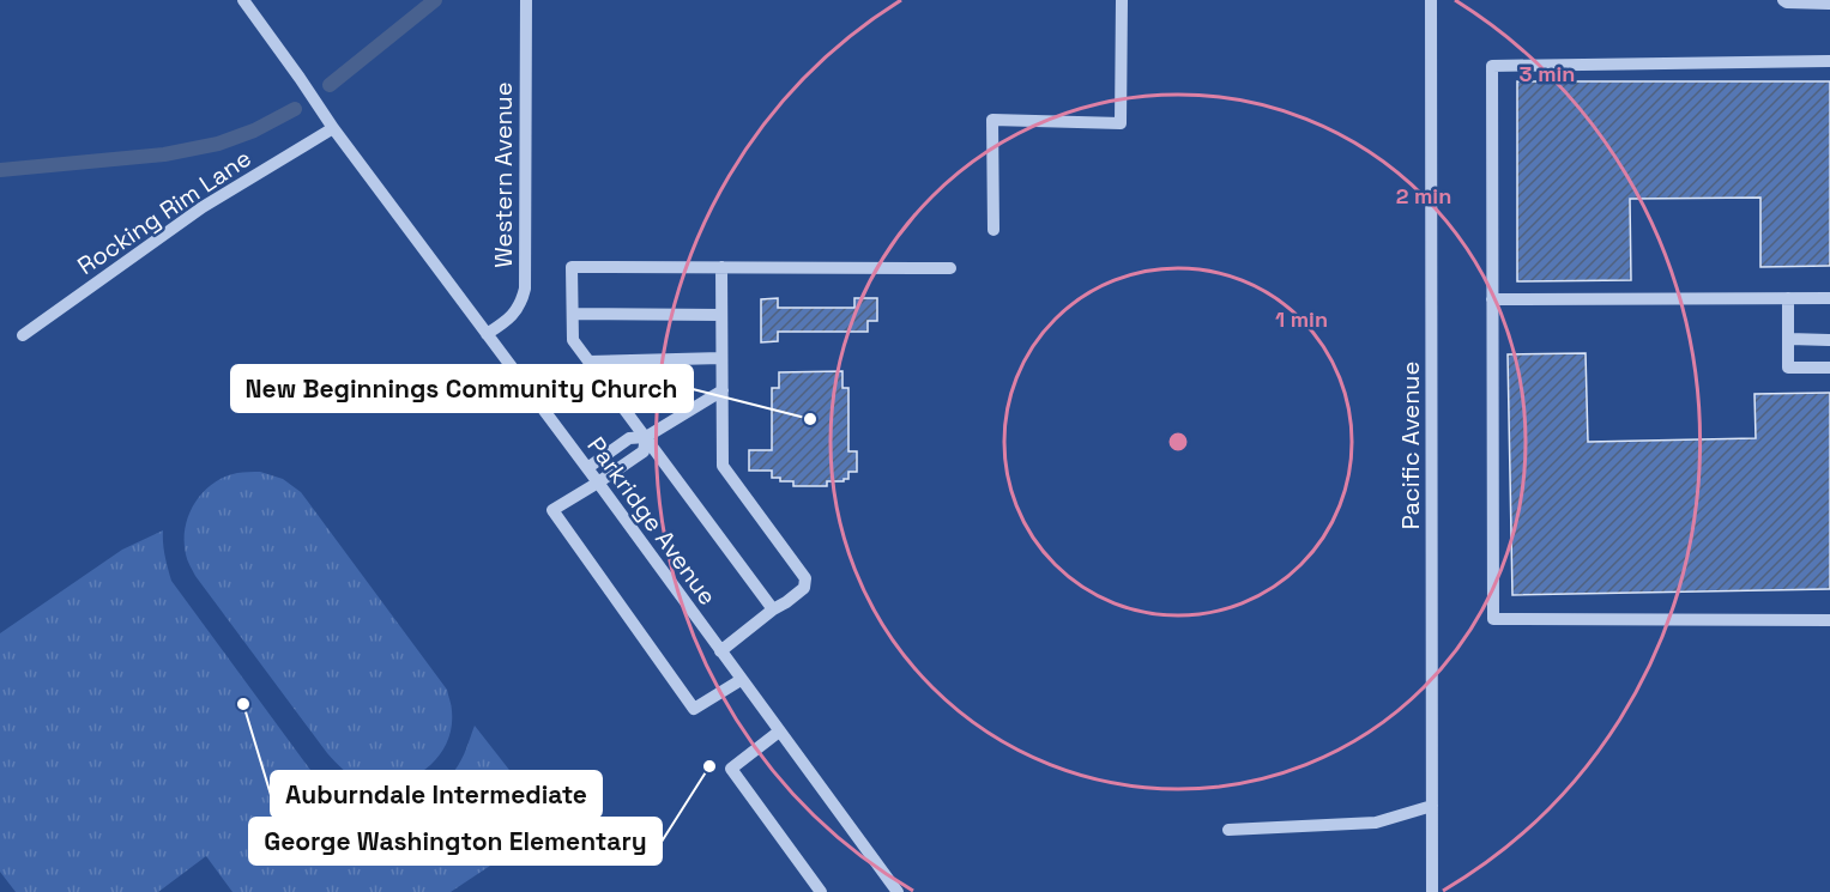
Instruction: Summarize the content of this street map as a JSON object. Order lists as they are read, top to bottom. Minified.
{"streets":{"street":["Western Avenue","Rocking Rim Lane","Pacific Avenue","Parkridge Avenue"]},"crossings":[["Western Avenue","Parkridge Avenue"],["Rocking Rim Lane","Parkridge Avenue"]],"places":["New Beginnings Community Church","Auburndale Intermediate","George Washington Elementary"],"rings":["3 min","2 min","1 min"]}
